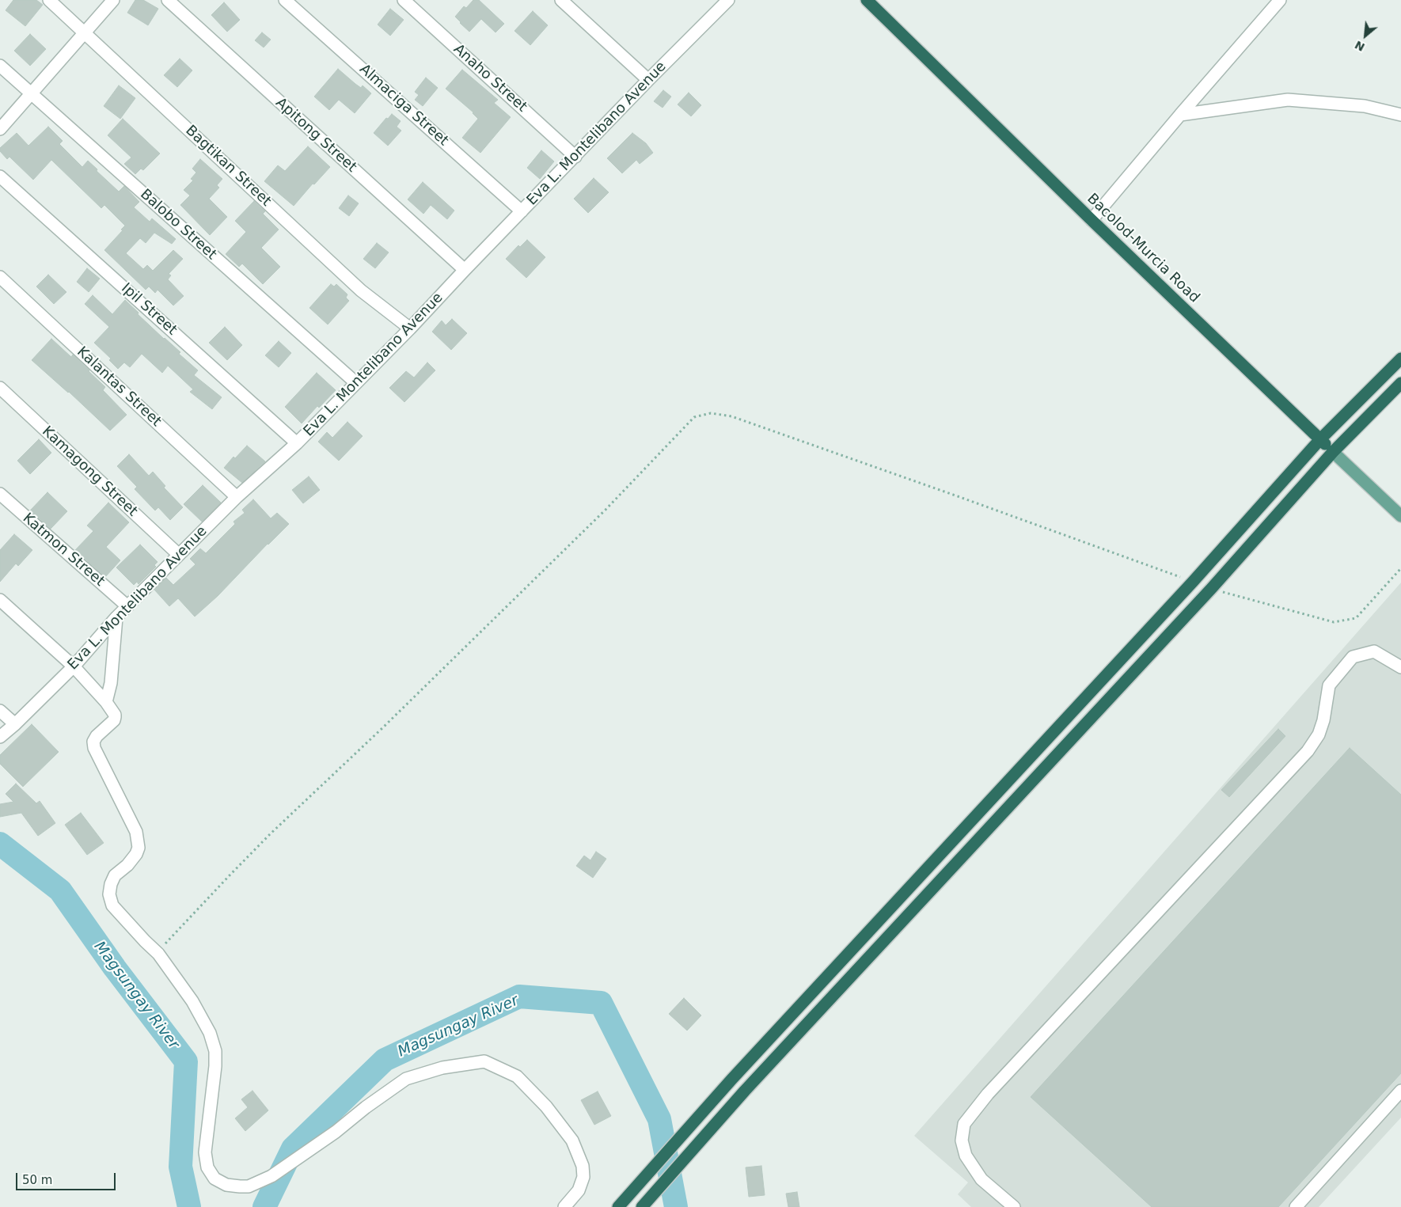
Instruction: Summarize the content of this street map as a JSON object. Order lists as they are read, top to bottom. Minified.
{"streets":{"highway":["Bacolod-Murcia Road"],"street":["Anaho Street","Almaciga Street","Eva L. Montelibano Avenue","Apitong Street","Bagtikan Street","Balobo Street","Ipil Street","Kalantas Street","Kamagong Street","Katmon Street"]},"crossings":[["Anaho Street","Eva L. Montelibano Avenue"],["Almaciga Street","Eva L. Montelibano Avenue"],["Eva L. Montelibano Avenue","Apitong Street"],["Eva L. Montelibano Avenue","Bagtikan Street"],["Eva L. Montelibano Avenue","Balobo Street"],["Eva L. Montelibano Avenue","Ipil Street"],["Eva L. Montelibano Avenue","Kalantas Street"],["Eva L. Montelibano Avenue","Kamagong Street"],["Eva L. Montelibano Avenue","Katmon Street"]],"water":["Magsungay River"],"scale_bar":"50 m","north":"bottom left"}
